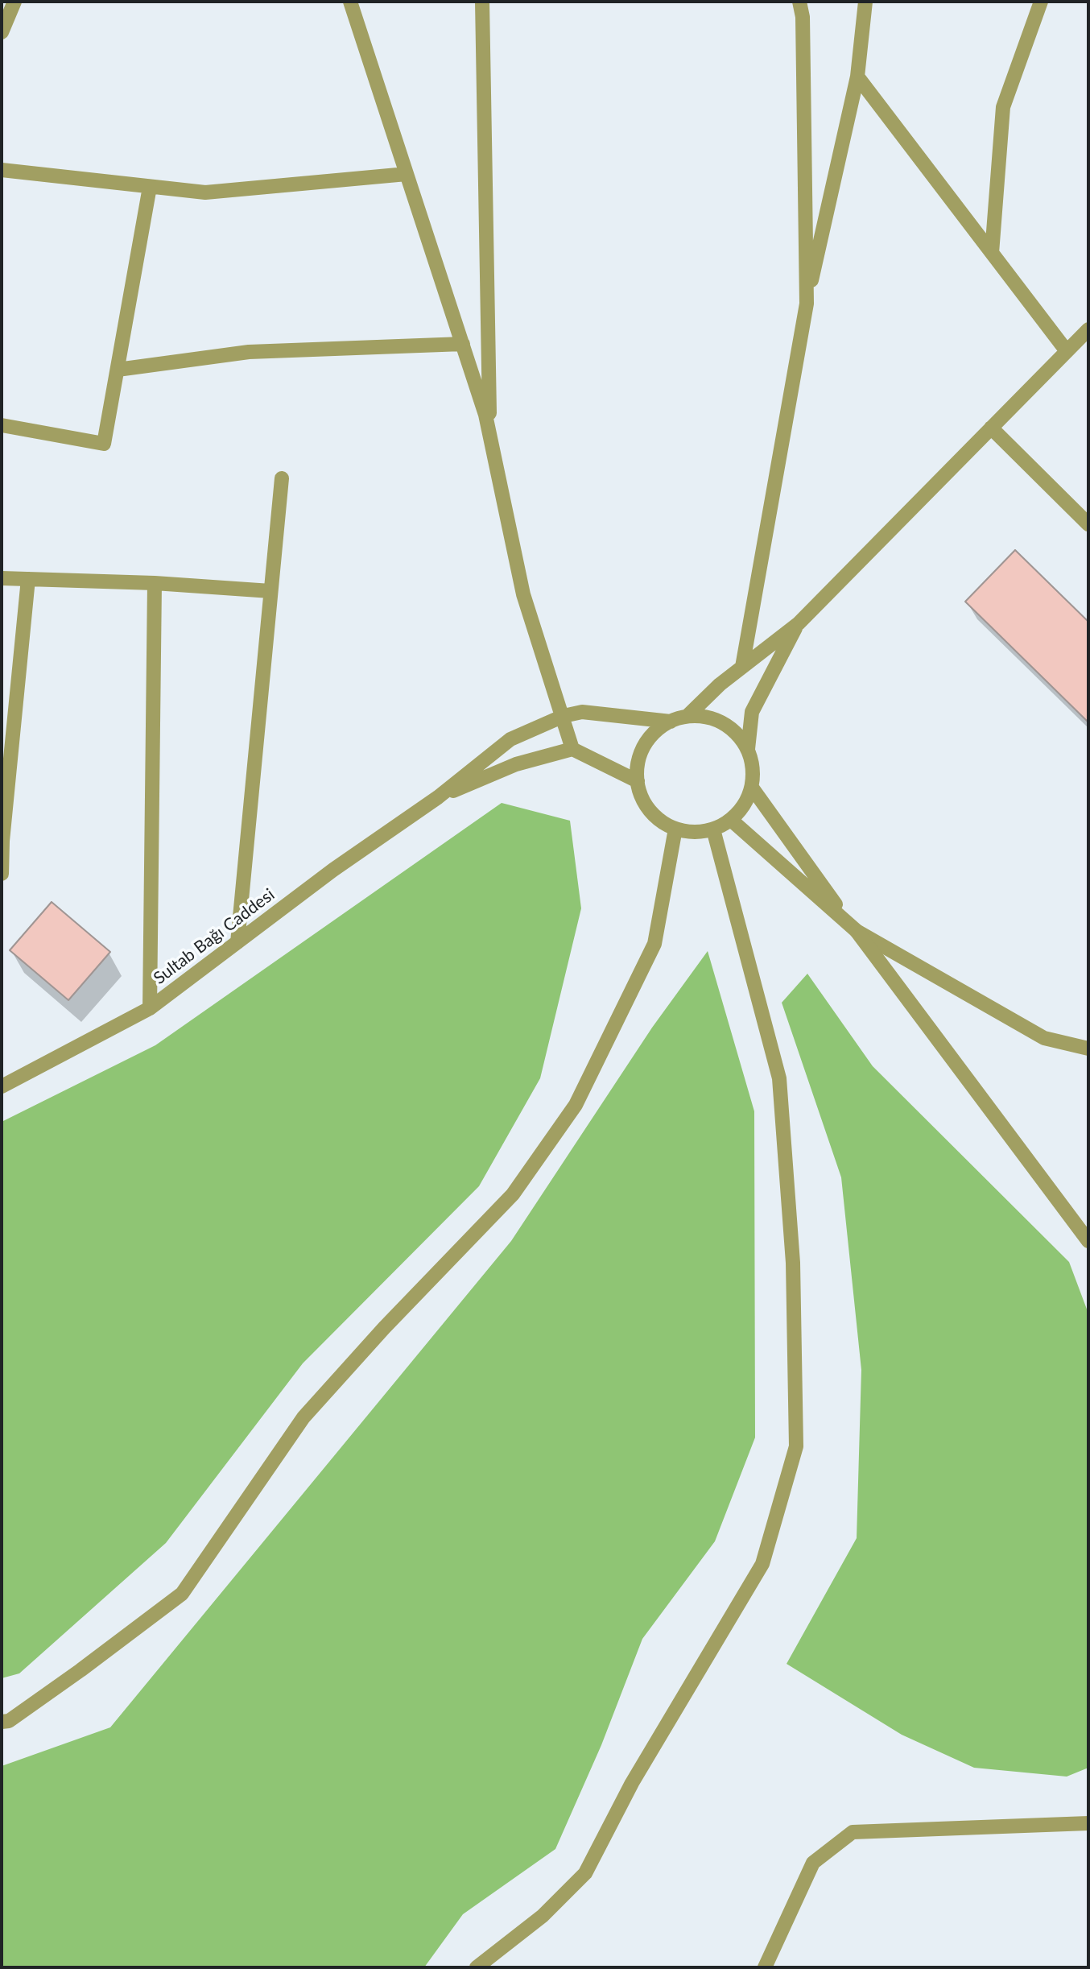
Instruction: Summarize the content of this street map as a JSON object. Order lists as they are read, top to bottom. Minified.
{"streets":{"street":["Sultab Bağı Caddesi"]}}
